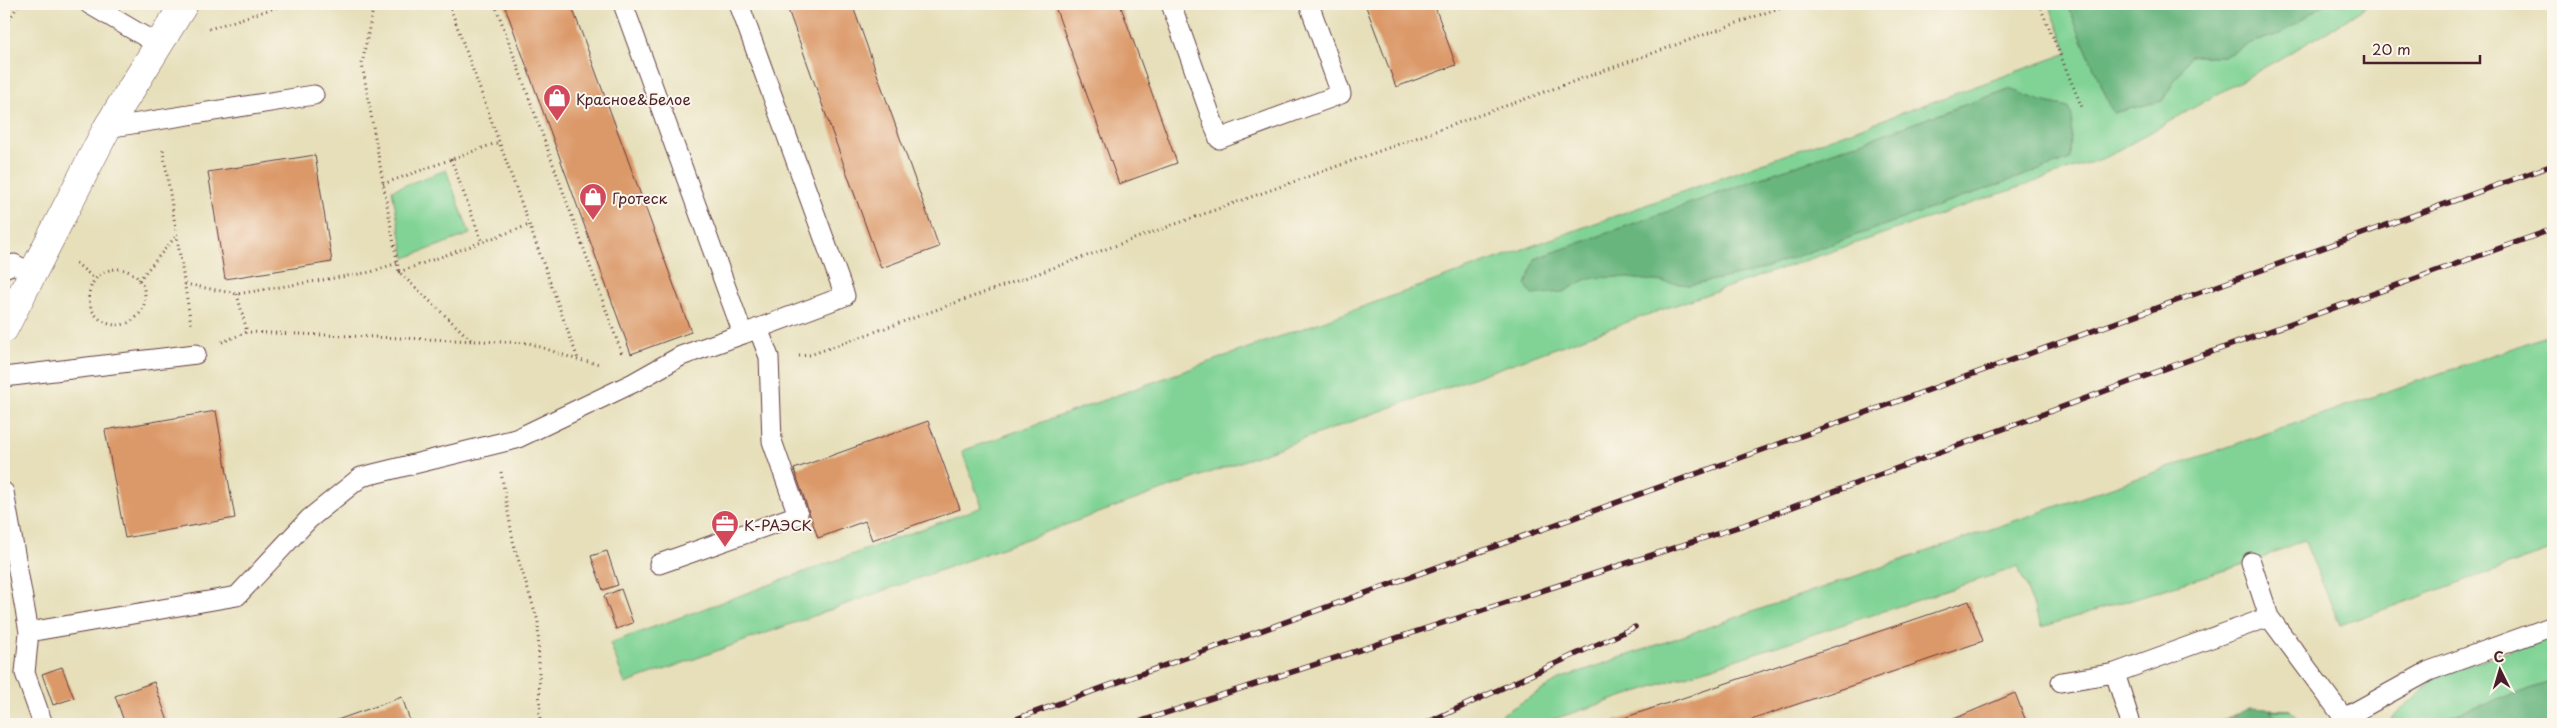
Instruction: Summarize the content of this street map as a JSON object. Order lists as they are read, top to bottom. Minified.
{"places":{"shop":["Красное&Белое","Гротеск"],"office":["К-РАЭСК"]},"scale_bar":"20 m","north":"top"}
